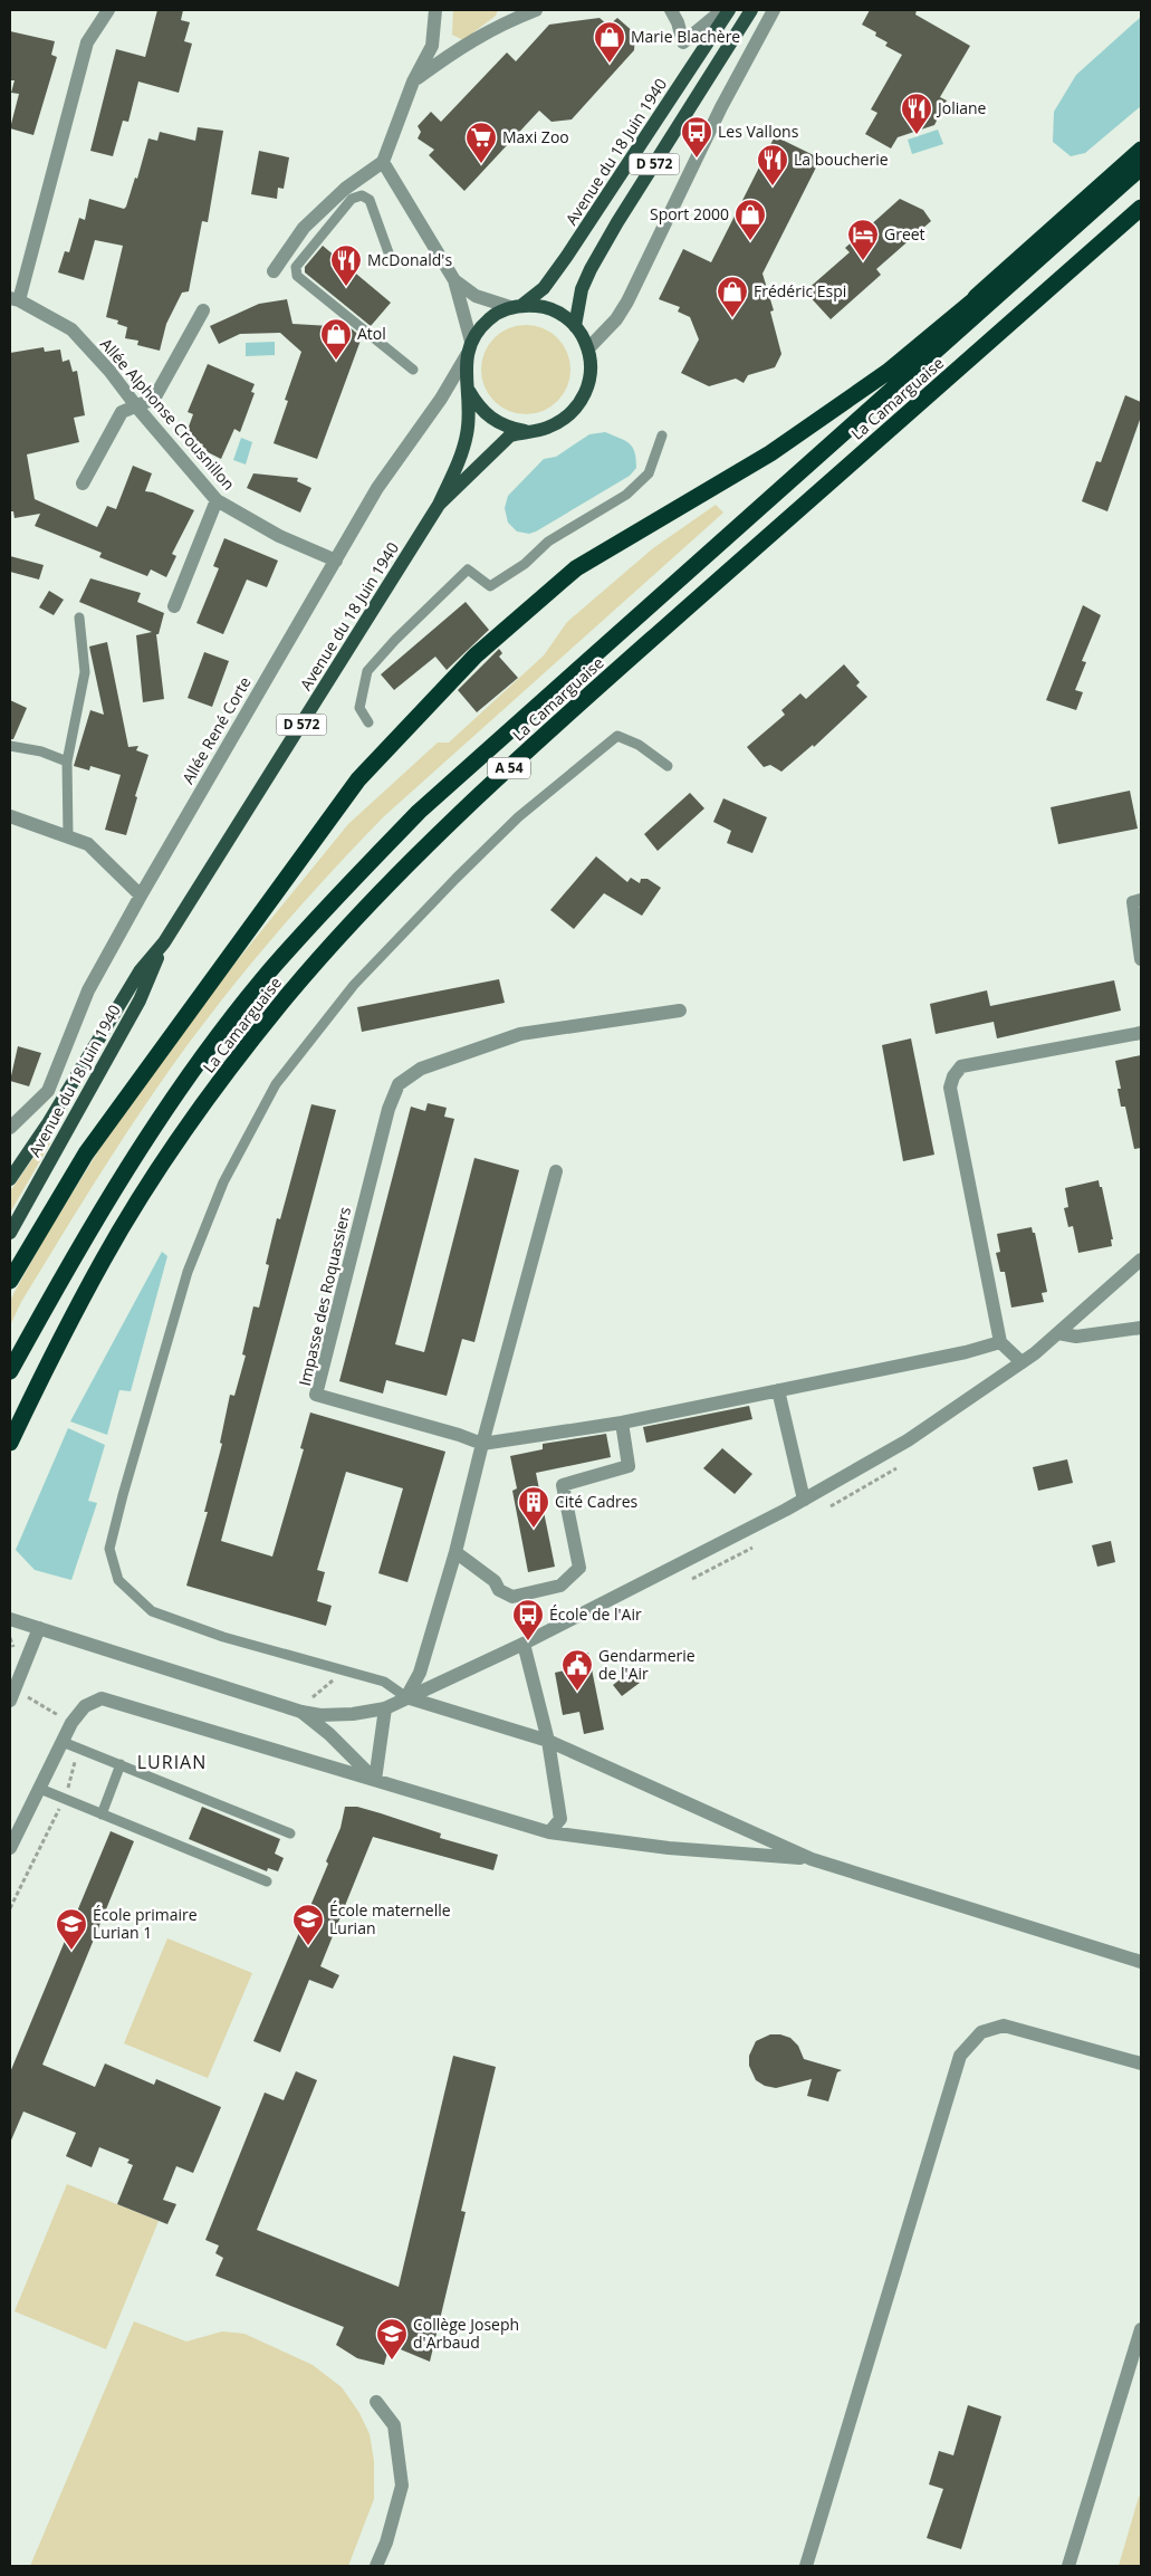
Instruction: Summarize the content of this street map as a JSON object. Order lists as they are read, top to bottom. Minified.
{"streets":{"highway":["La Camarguaise","A 54"],"main road":["Avenue du 18 Juin 1940","D 572"],"street":["Allée Alphonse Crousnillon","Allée René Corte","Impasse des Roquassiers"]},"crossings":[["Avenue du 18 Juin 1940","D 572"],["Avenue du 18 Juin 1940","Allée René Corte"],["D 572","Allée René Corte"],["Allée Alphonse Crousnillon","Allée René Corte"]],"districts":["LURIAN"],"places":{"shop":["Marie Blachère","Sport 2000","Frédéric Espi","Atol"],"restaurant":["Joliane","La boucherie","McDonald's"],"bus stop":["Les Vallons","École de l'Air"],"supermarket":["Maxi Zoo"],"hotel":["Greet"],"building":["Cité Cadres"],"public building":["Gendarmerie de l'Air"],"school or university":["École maternelle Lurian","École primaire Lurian 1","Collège Joseph d'Arbaud"]}}
